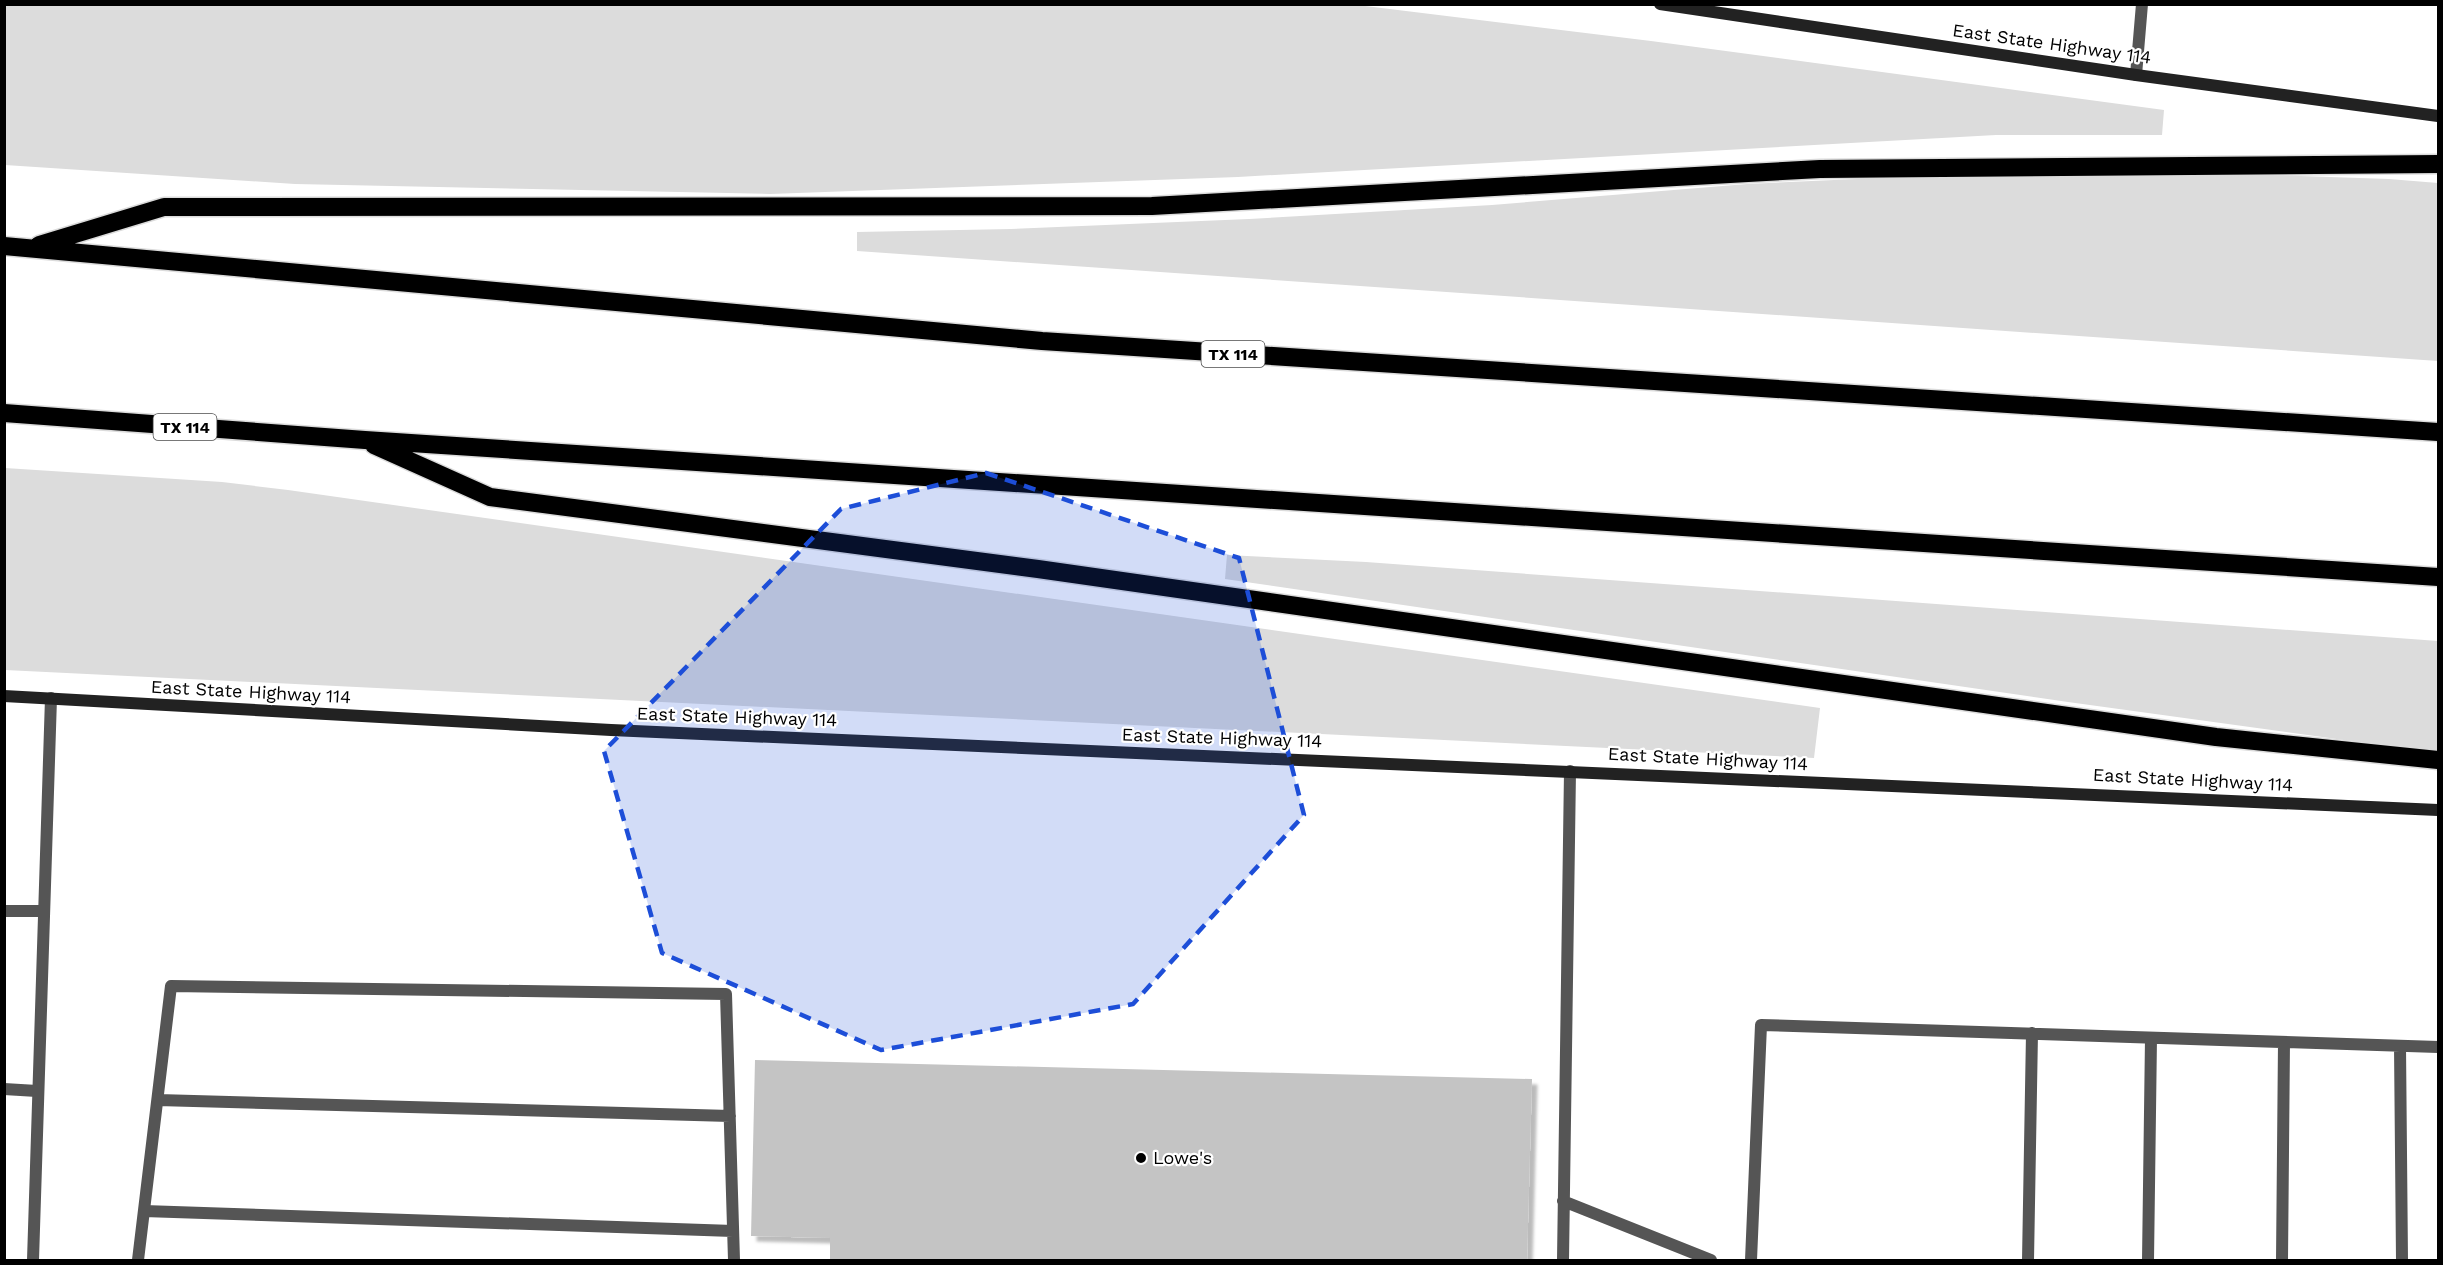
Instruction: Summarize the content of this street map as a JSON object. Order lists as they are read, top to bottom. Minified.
{"streets":{"highway":["TX 114"],"main road":["East State Highway 114"]},"places":["Lowe's"]}
